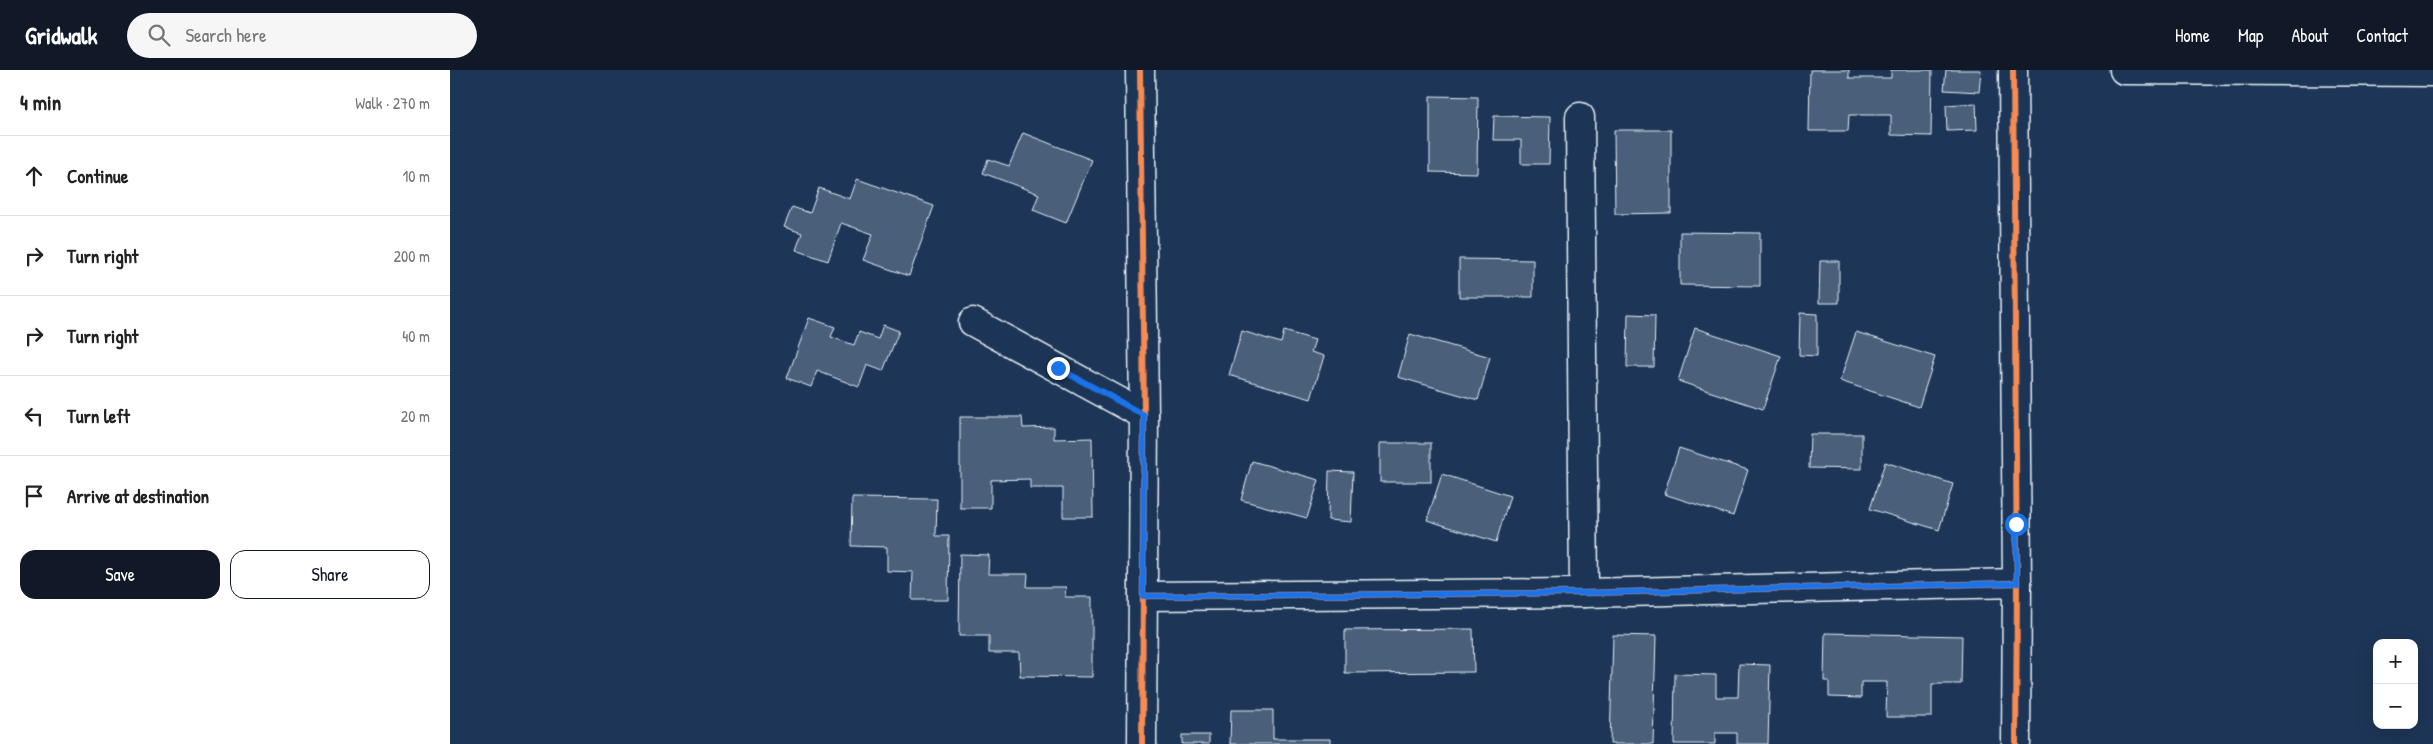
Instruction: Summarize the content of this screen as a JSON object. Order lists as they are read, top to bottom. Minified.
{"page":{"header":"Gridwalk","search":"Search here","nav":["Home","Map","About","Contact"],"heading":["4 min","Walk · 270 m"],"list":[["Continue","10 m"],["Turn right","200 m"],["Turn right","40 m"],["Turn left","20 m"],"Arrive at destination"],"buttons":["Save","Share"],"map_buttons":["+","−"]}}
